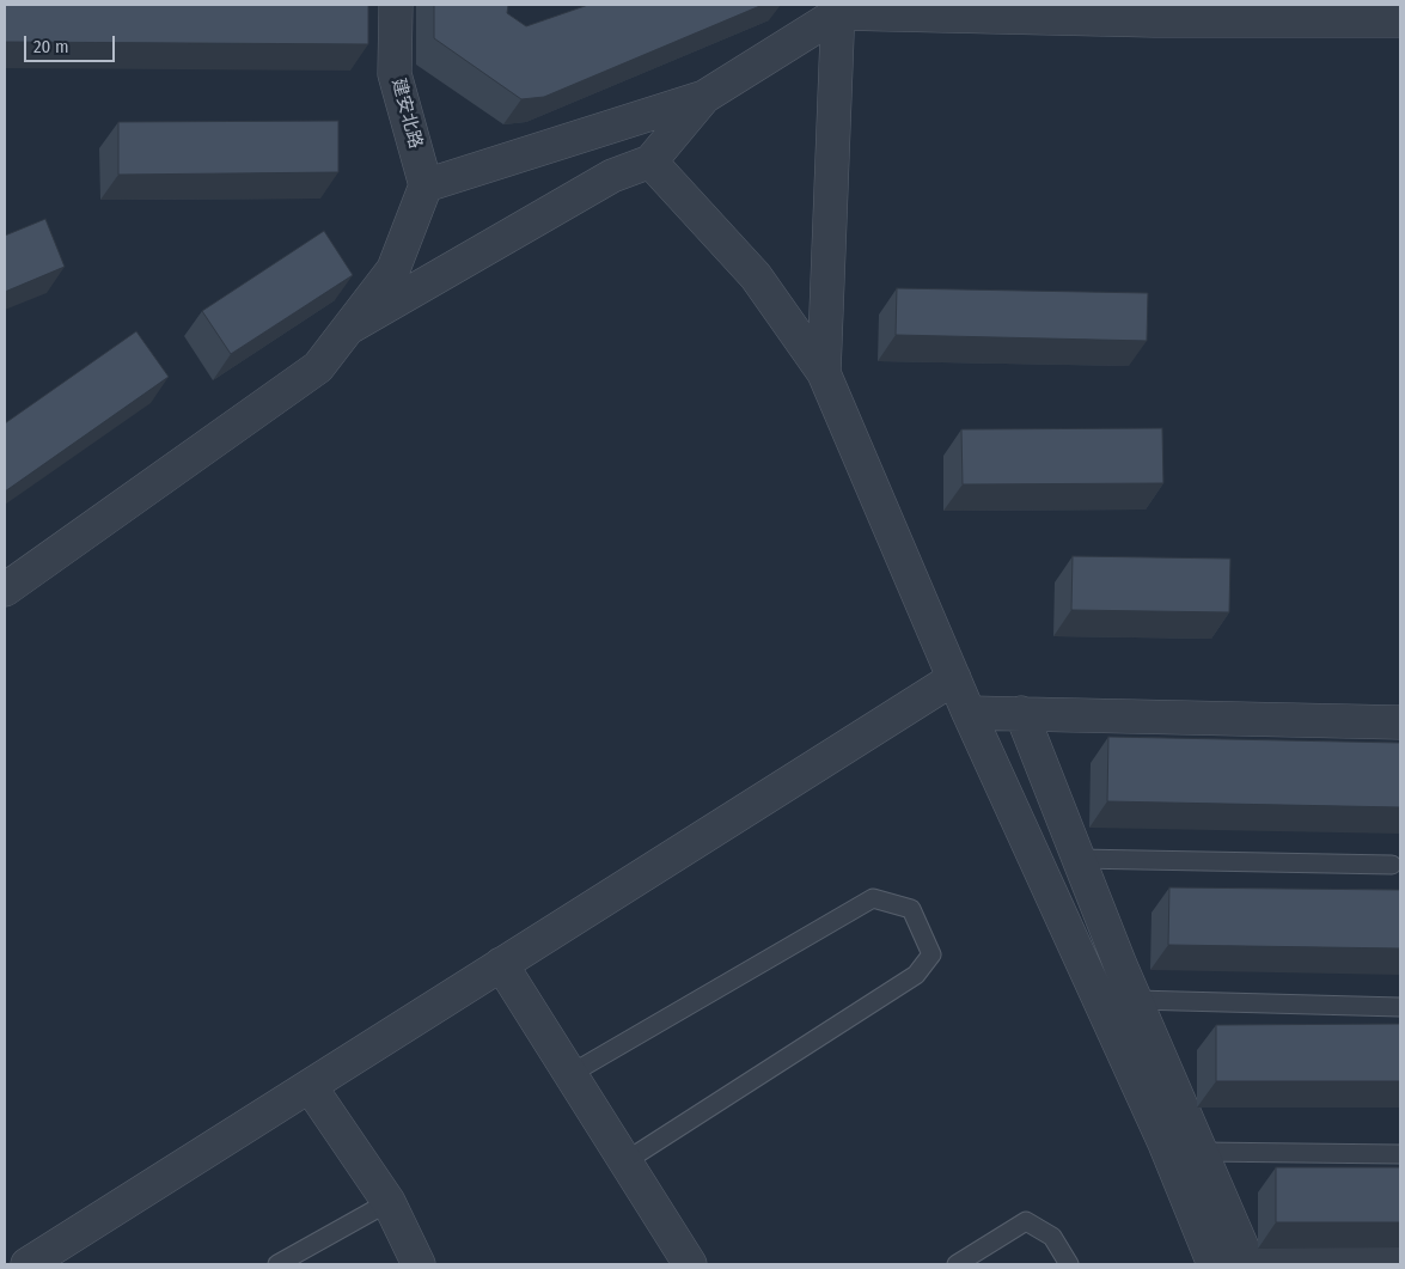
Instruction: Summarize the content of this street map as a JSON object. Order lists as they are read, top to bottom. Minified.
{"streets":{"street":["建安北路"]},"scale_bar":"20 m"}
